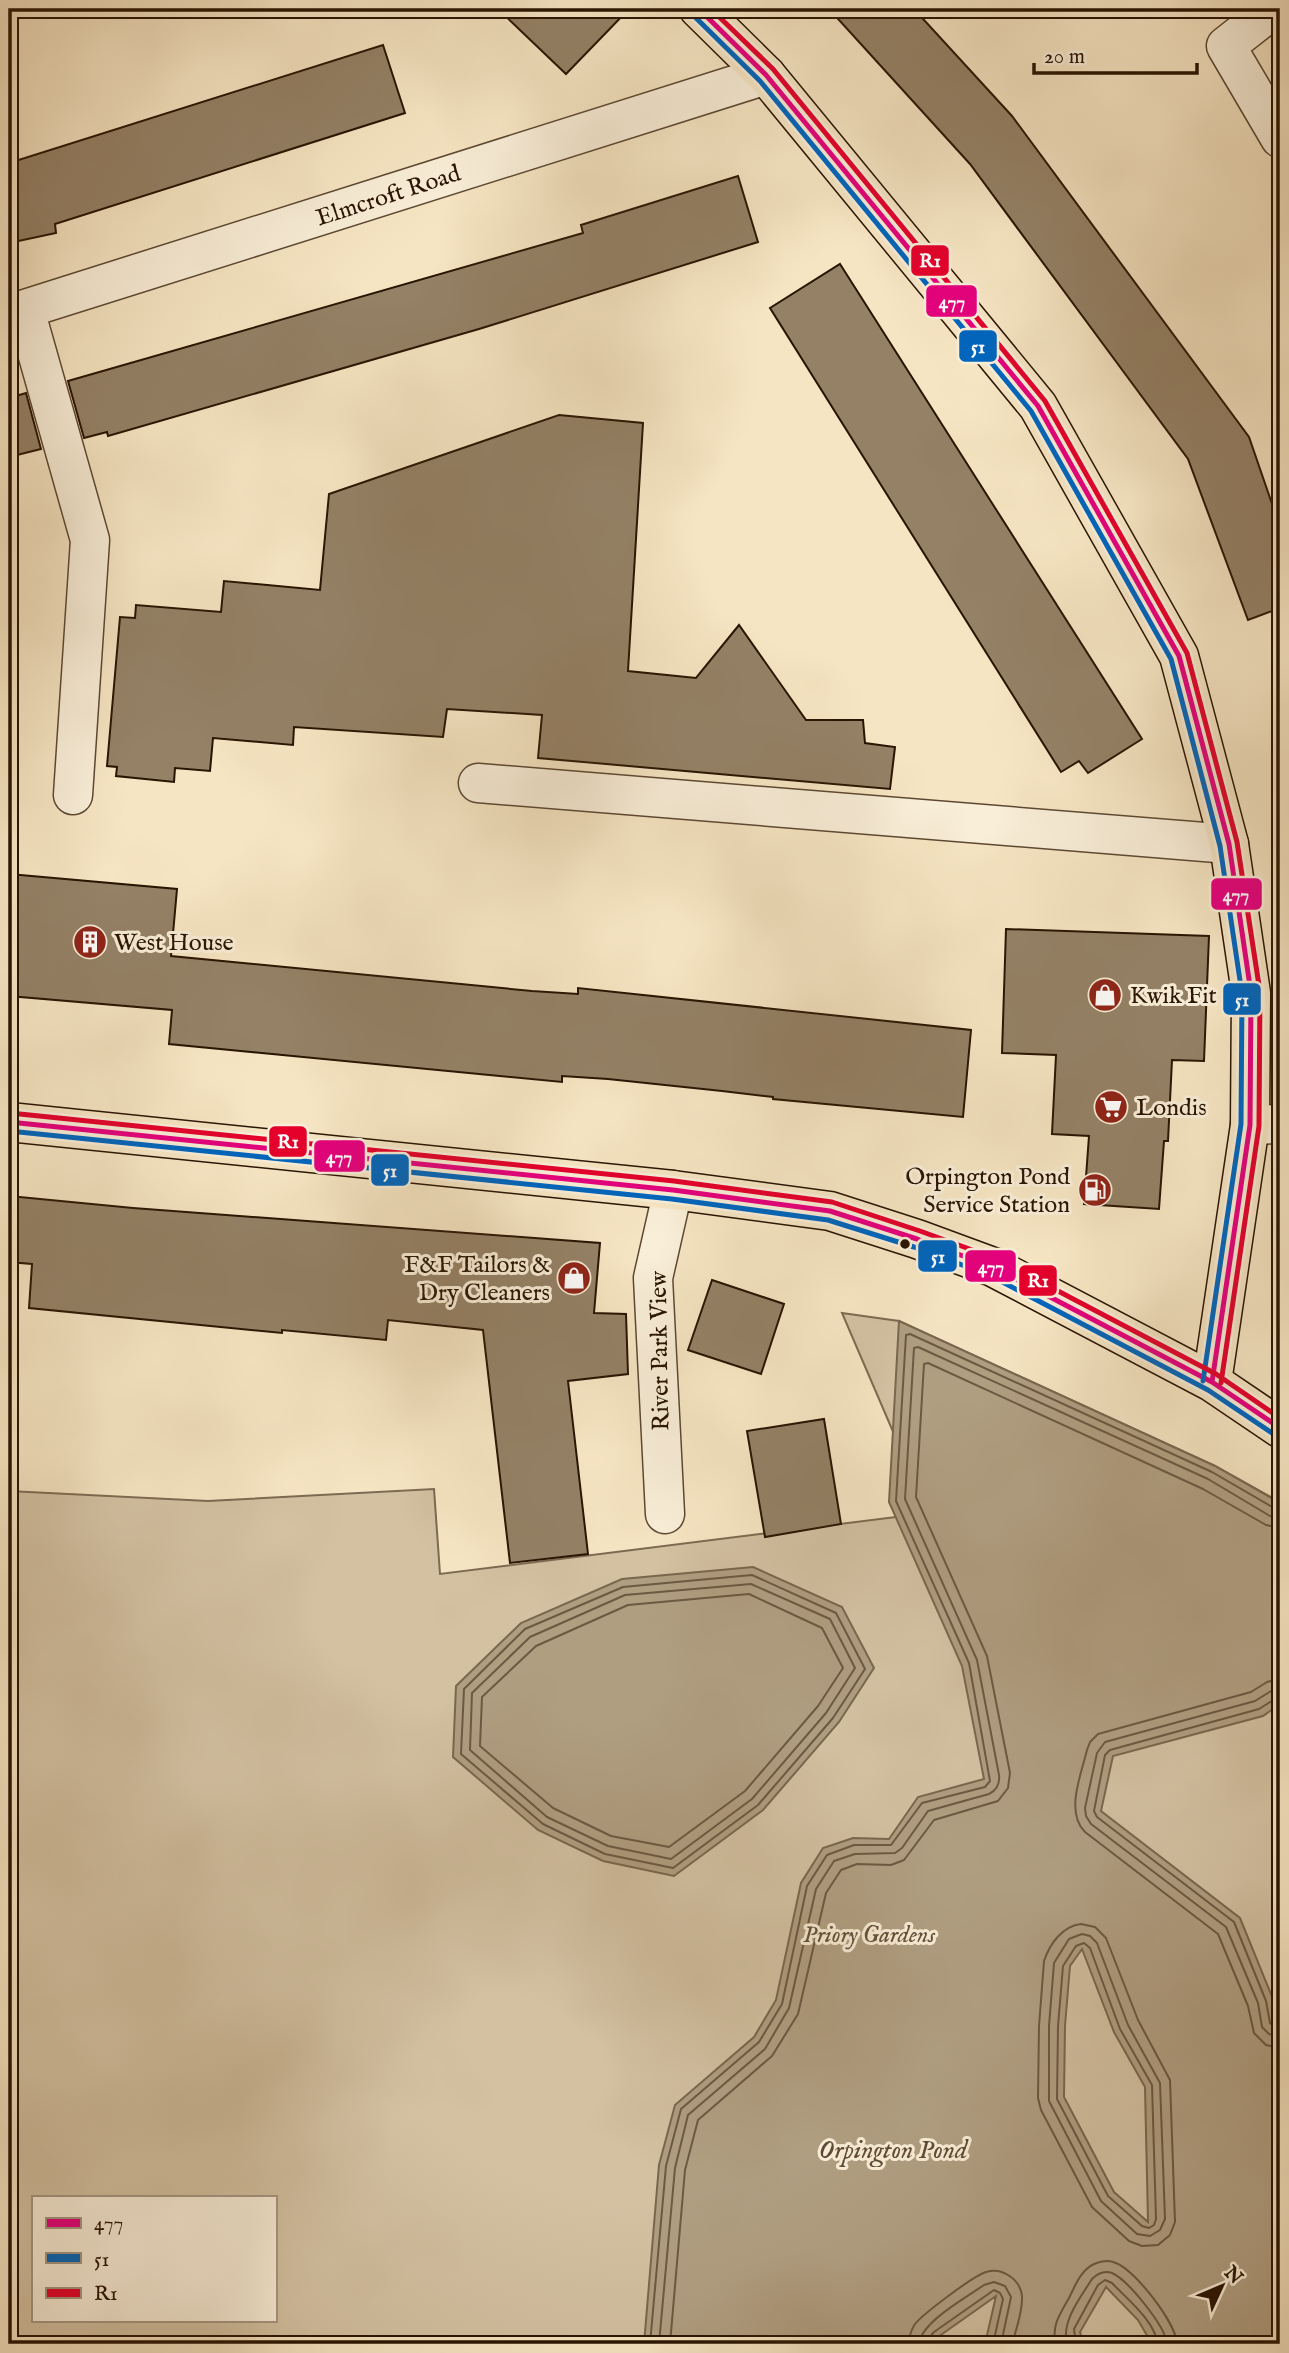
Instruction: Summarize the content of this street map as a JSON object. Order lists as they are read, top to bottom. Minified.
{"streets":{"street":["Elmcroft Road","River Park View"]},"water":["Orpington Pond"],"parks":["Priory Gardens"],"places":{"building":["West House"],"shop":["Kwik Fit","F&F Tailors & Dry Cleaners"],"supermarket":["Londis"],"fuel station":["Orpington Pond Service Station"]},"lines":["transit line 477","transit line R1","transit line 51"],"legend":["477","51","R1"],"scale_bar":"20 m","north":"top right"}
